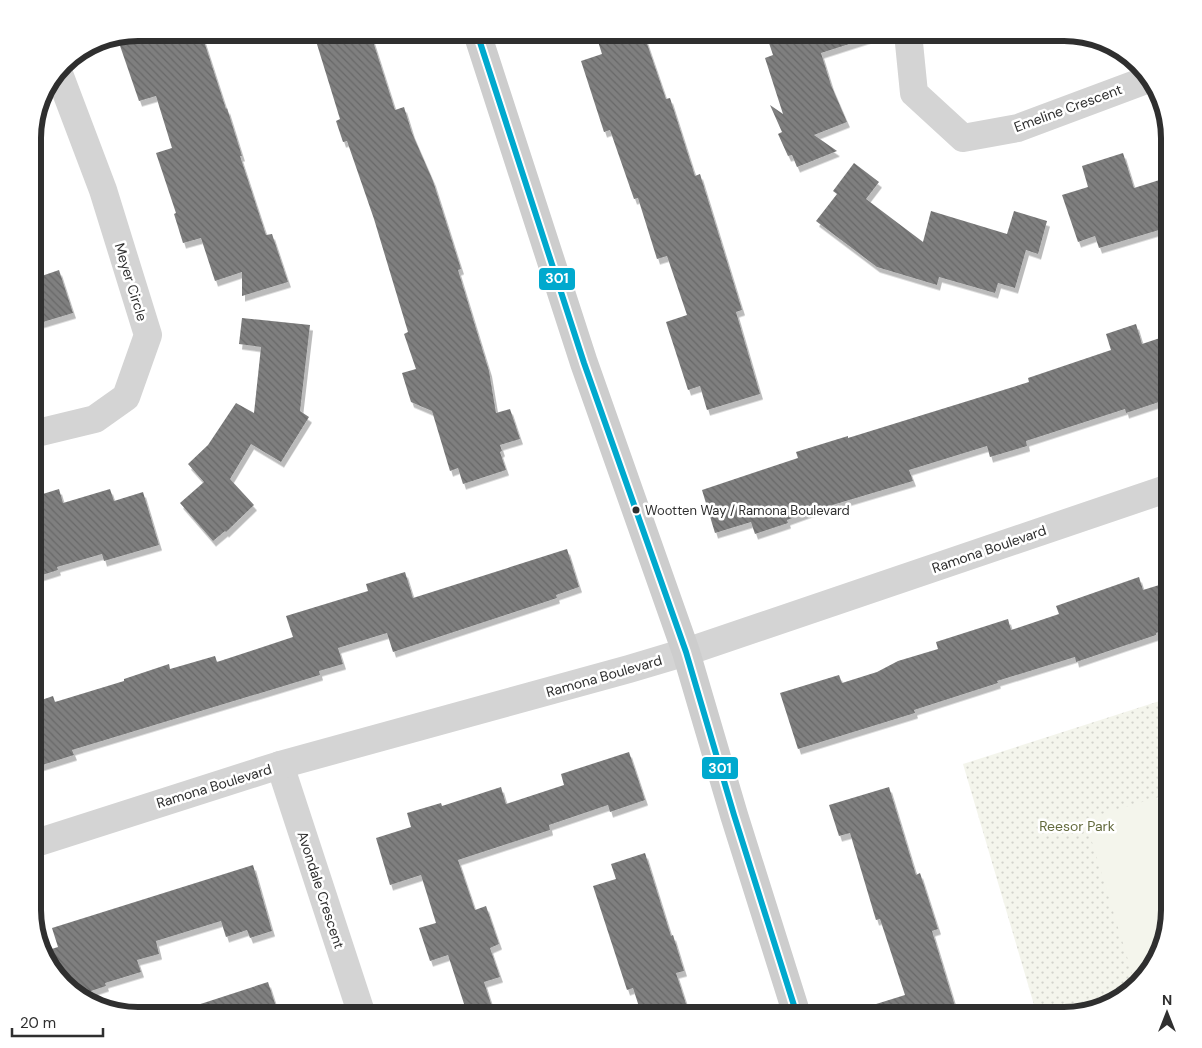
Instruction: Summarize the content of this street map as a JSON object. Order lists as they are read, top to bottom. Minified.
{"streets":{"street":["Emeline Crescent","Meyer Circle","Ramona Boulevard","Avondale Crescent"]},"crossings":[["Ramona Boulevard","Avondale Crescent"]],"parks":["Reesor Park"],"places":["Wootten Way / Ramona Boulevard"],"lines":["transit line 301"],"scale_bar":"20 m","north":"top"}
